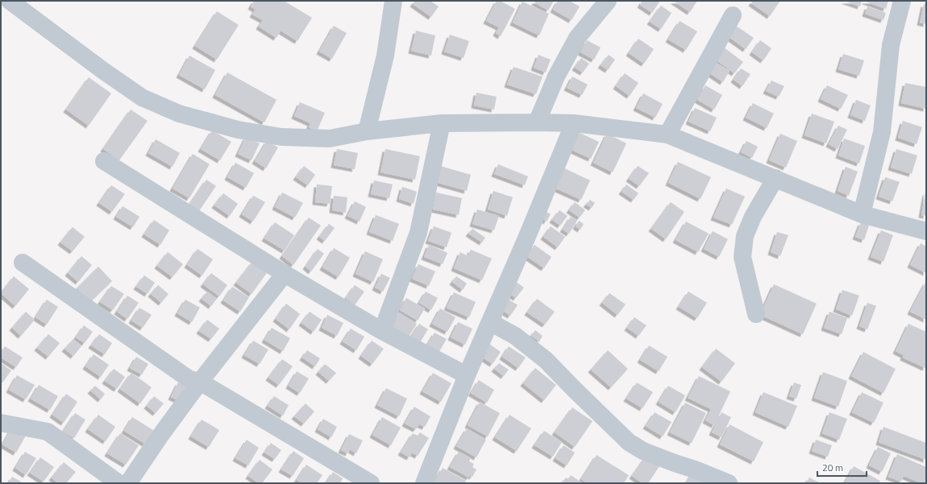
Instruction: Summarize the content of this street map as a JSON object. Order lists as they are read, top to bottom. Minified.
{"scale_bar":"20 m"}
